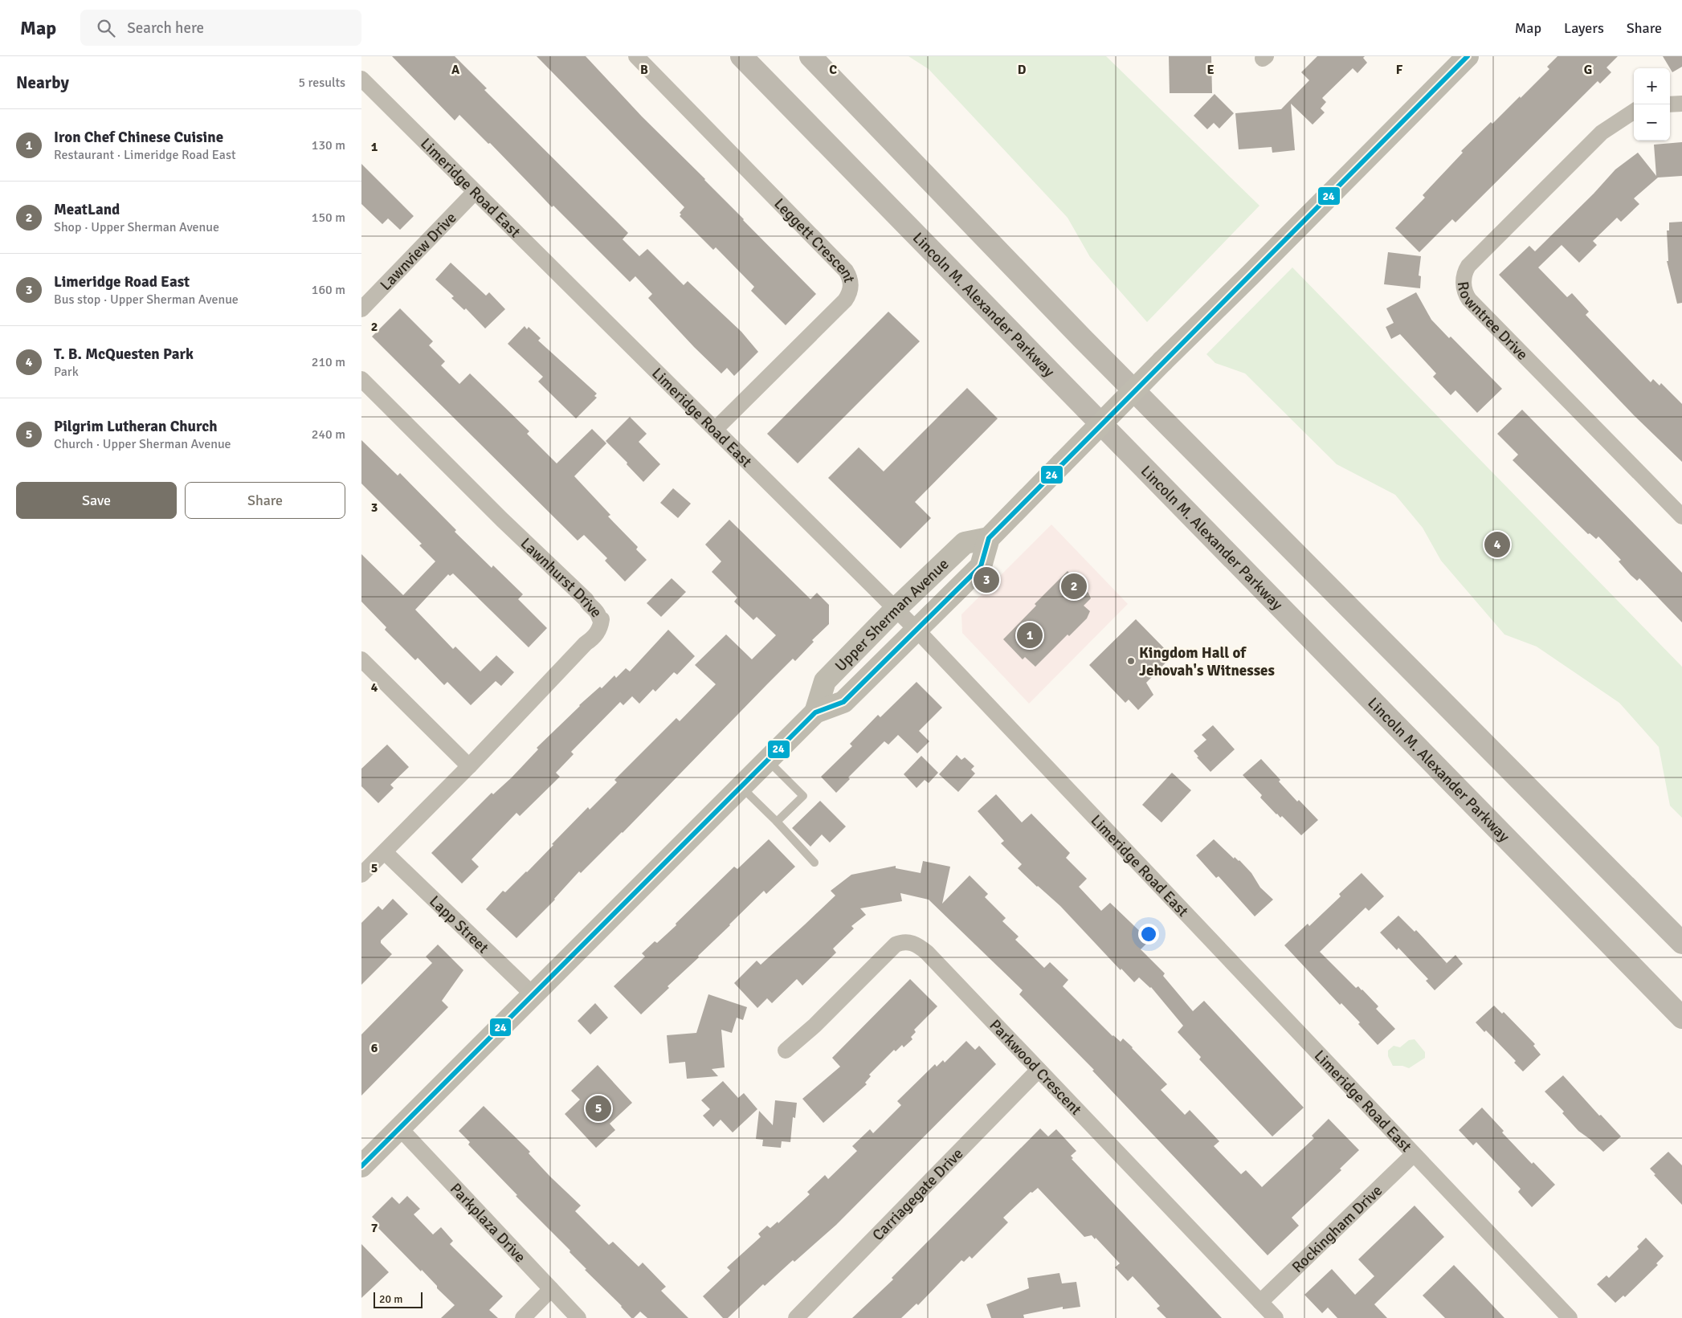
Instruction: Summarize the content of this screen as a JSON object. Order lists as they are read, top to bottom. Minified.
{"streets":{"highway":["Lincoln M. Alexander Parkway"],"main road":["Upper Sherman Avenue"],"street":["Limeridge Road East","Leggett Crescent","Lawnview Drive","Rowntree Drive","Lawnhurst Drive","Lapp Street","Parkwood Crescent","Carriagegate Drive","Parkplaza Drive","Rockingham Drive"]},"crossings":[["Limeridge Road East","Leggett Crescent"],["Limeridge Road East","Lawnview Drive"],["Limeridge Road East","Upper Sherman Avenue"],["Limeridge Road East","Rockingham Drive"],["Lawnhurst Drive","Lapp Street"],["Upper Sherman Avenue","Lapp Street"],["Upper Sherman Avenue","Parkplaza Drive"],["Parkwood Crescent","Carriagegate Drive"],["Parkwood Crescent","Rockingham Drive"]],"places":["Kingdom Hall of Jehovah's Witnesses"],"lines":["transit line 24"],"scale_bar":"20 m","page":{"header":"Map","search":"Search here","nav":["Map","Layers","Share"],"heading":["Nearby","5 results"],"map_buttons":["+","−"],"list":[{"mark":"1","name":"Iron Chef Chinese Cuisine","note":"Restaurant · Limeridge Road East","value":"130 m"},{"mark":"2","name":"MeatLand","note":"Shop · Upper Sherman Avenue","value":"150 m"},{"mark":"3","name":"Limeridge Road East","note":"Bus stop · Upper Sherman Avenue","value":"160 m"},{"mark":"4","name":"T. B. McQuesten Park","note":"Park","value":"210 m"},{"mark":"5","name":"Pilgrim Lutheran Church","note":"Church · Upper Sherman Avenue","value":"240 m"}],"buttons":["Save","Share"],"pins":["4","3","2","1","5"],"scale":"20 m"},"grid":{"columns":["A","B","C","D","E","F","G"],"rows":["1","2","3","4","5","6","7"]}}
